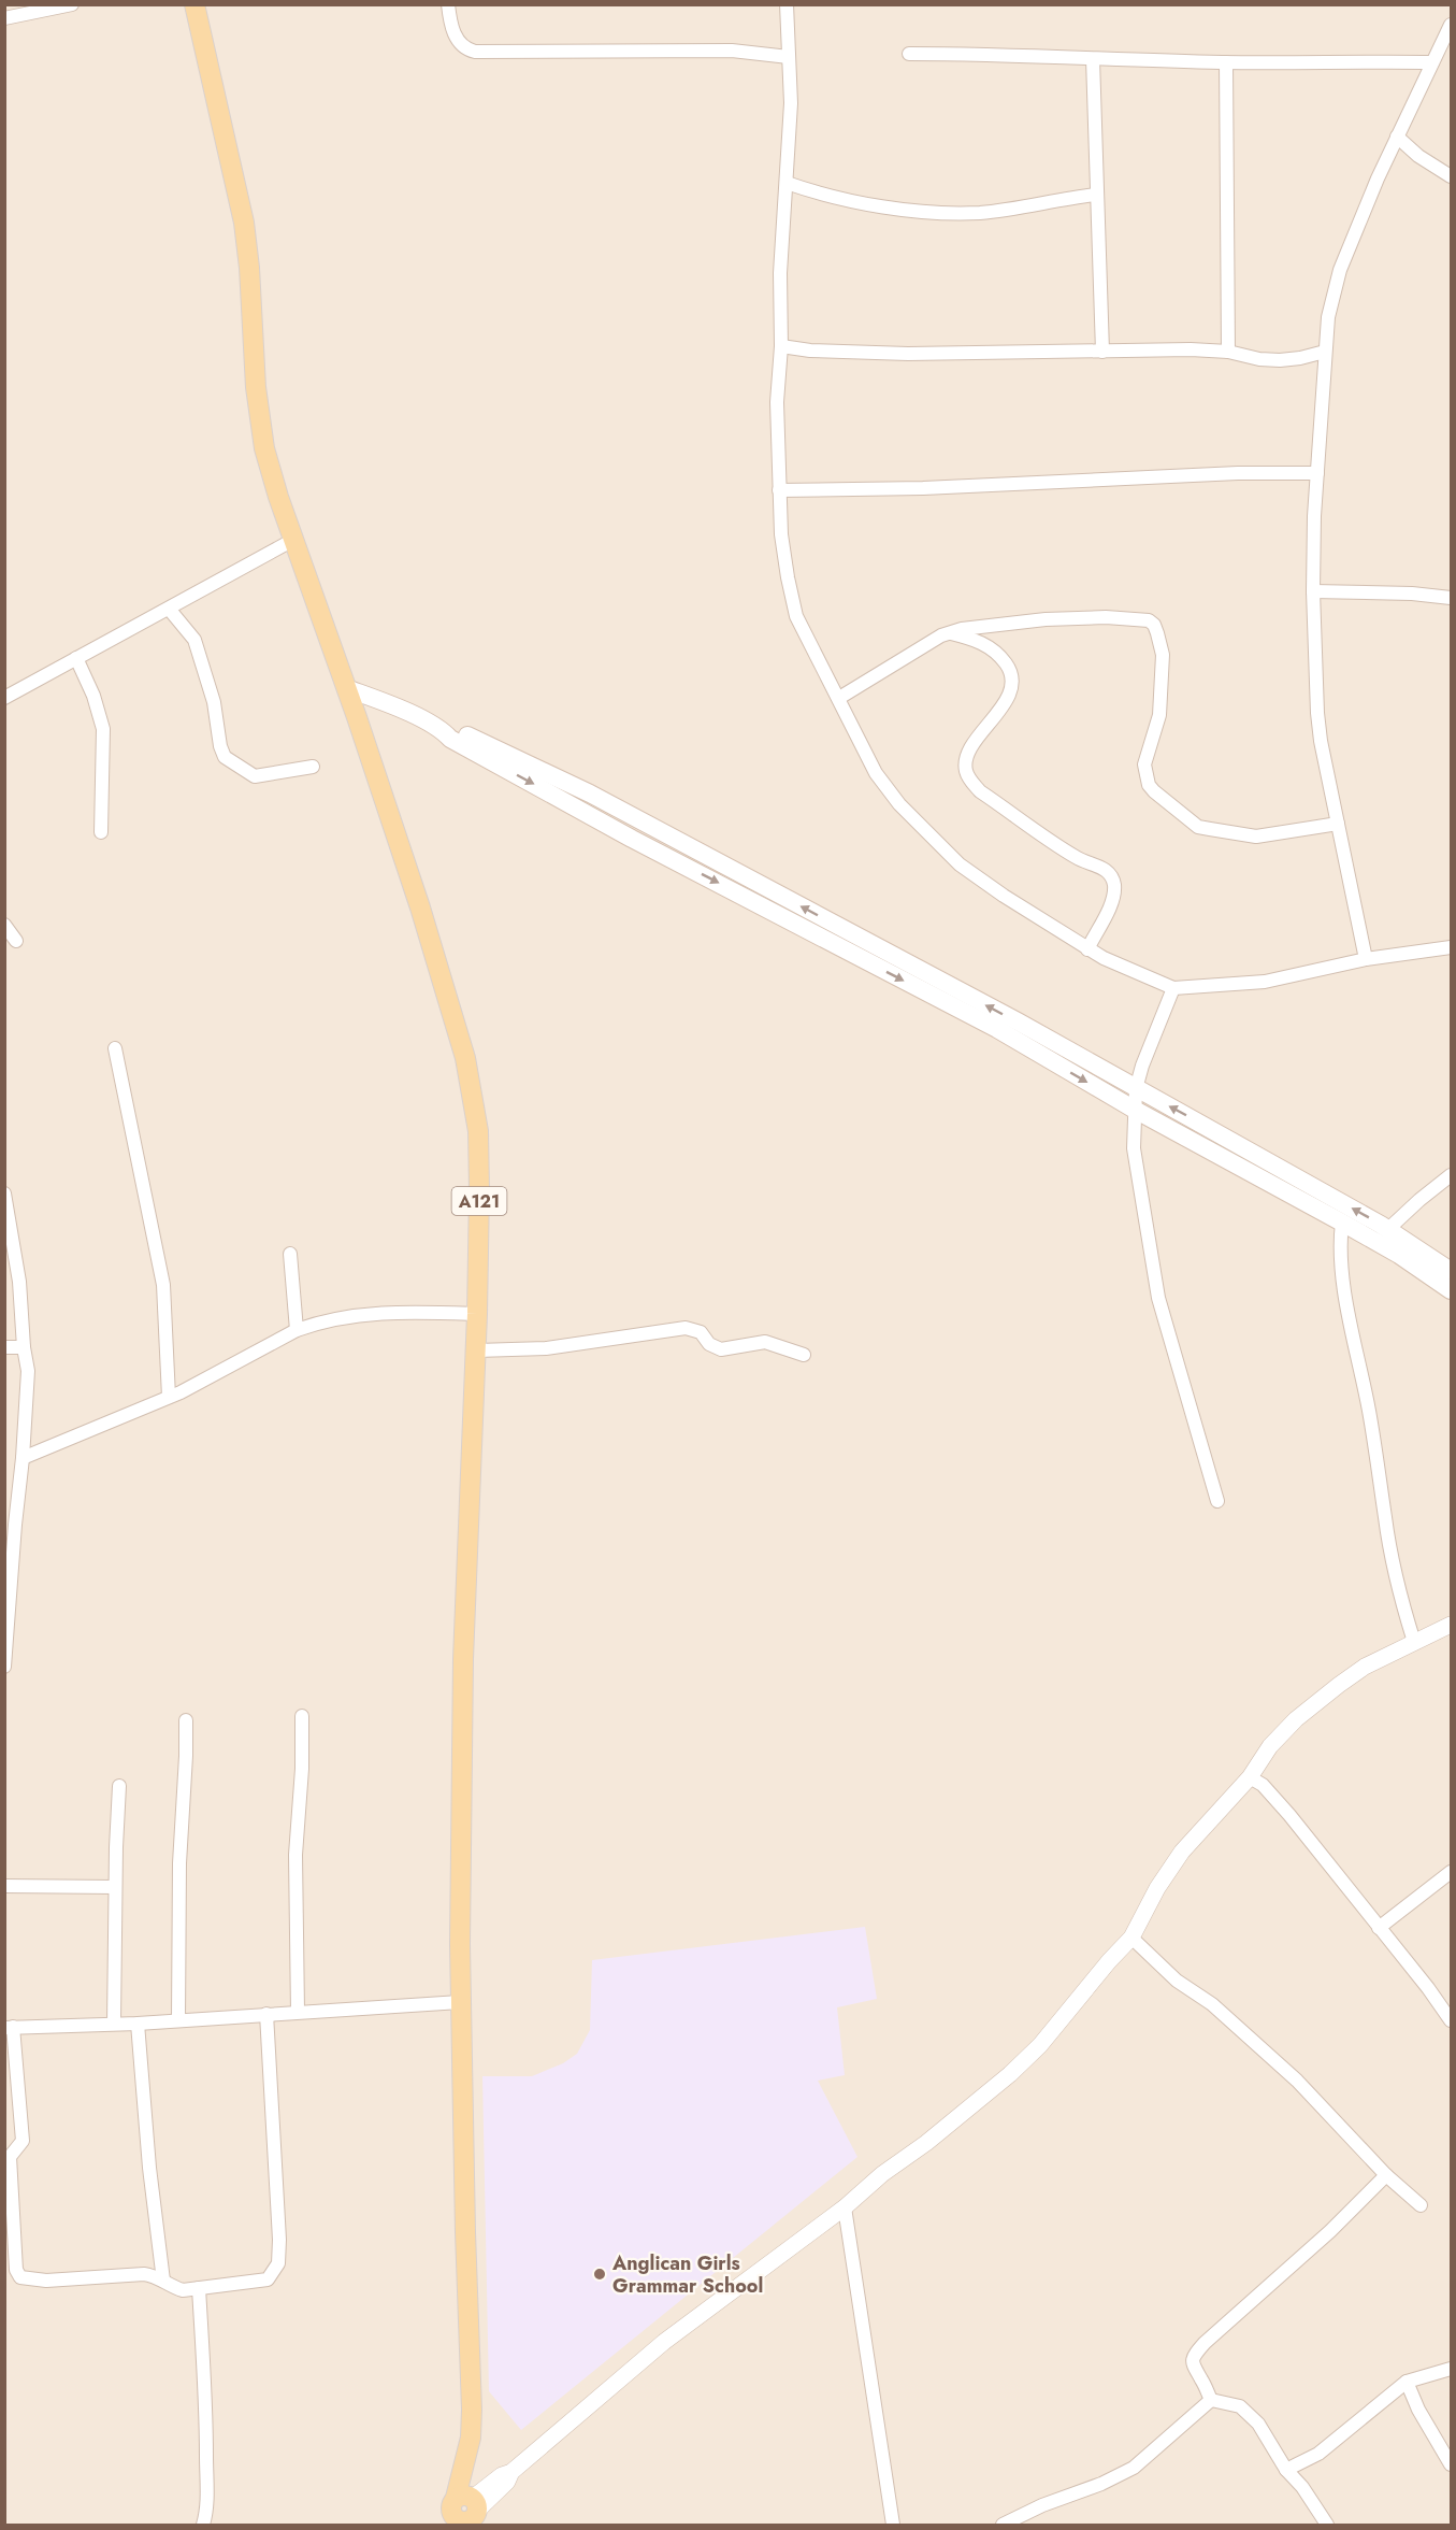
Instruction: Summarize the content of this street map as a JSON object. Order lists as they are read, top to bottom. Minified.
{"streets":{"main road":["A121"]},"places":["Anglican Girls Grammar School"]}
